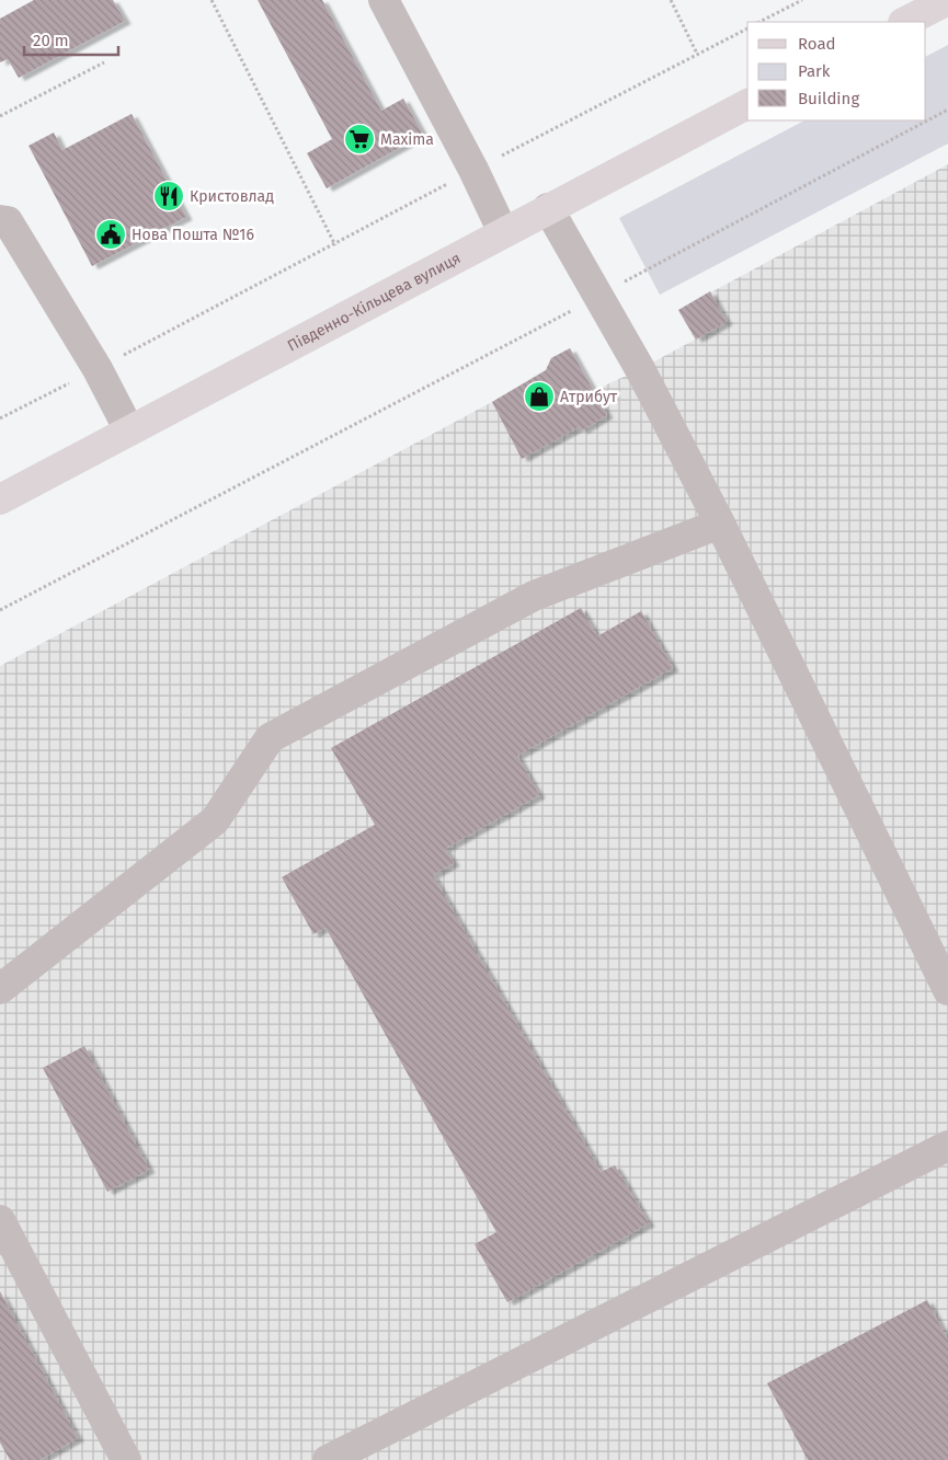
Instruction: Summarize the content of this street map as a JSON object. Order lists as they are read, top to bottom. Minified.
{"streets":{"main road":["Південно-Кільцева вулиця"]},"places":{"supermarket":["Maxima"],"restaurant":["Кристовлад"],"public building":["Нова Пошта №16"],"shop":["Атрибут"]},"legend":["Road","Park","Building"],"scale_bar":"20 m"}
